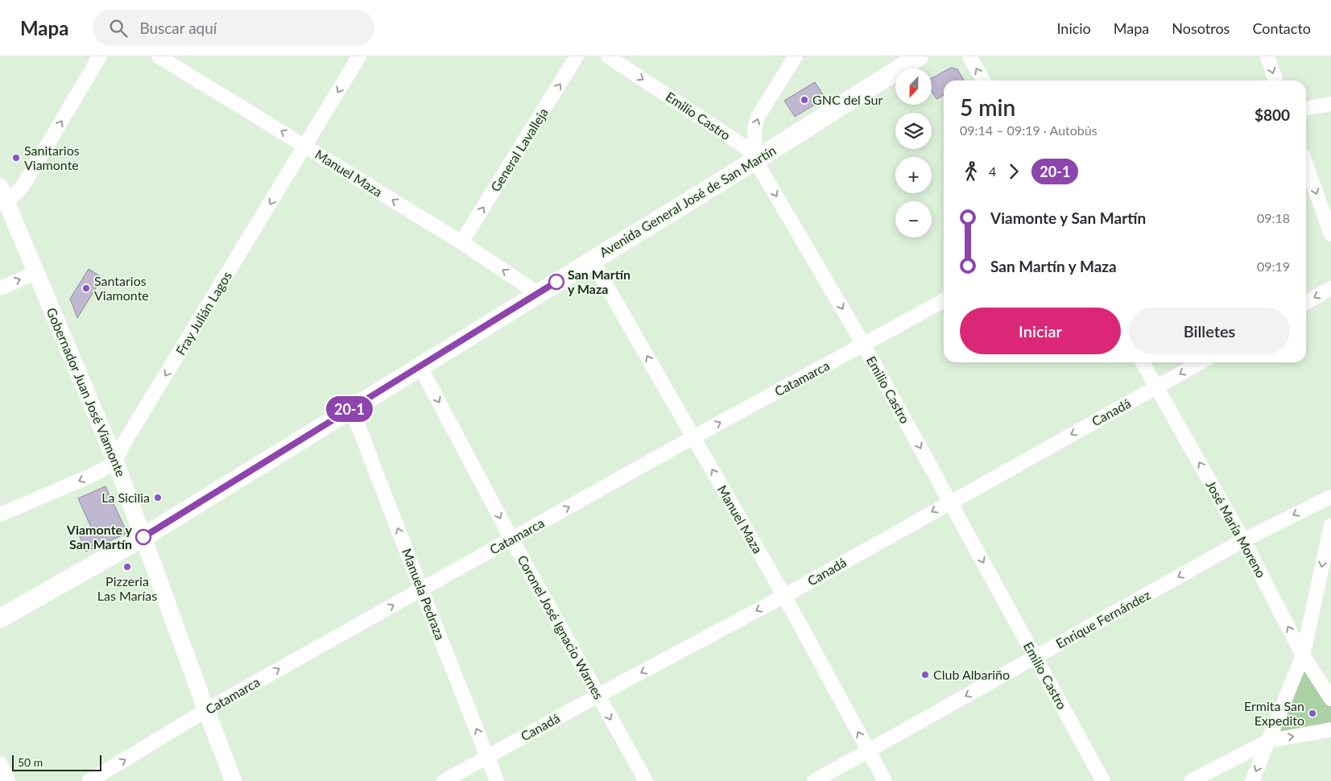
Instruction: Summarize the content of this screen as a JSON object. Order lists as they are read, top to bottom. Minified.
{"streets":{"main road":["Avenida General José de San Martín"],"street":["Emilio Castro","General Lavalleja","Manuel Maza","Fray Julián Lagos","Catamarca","Gobernador Juan José Viamonte","Canadá","José María Moreno","Manuela Pedraza","Enrique Fernández","Coronel José Ignacio Warnes"]},"crossings":[["Emilio Castro","Avenida General José de San Martín"],["Emilio Castro","Catamarca"],["Emilio Castro","Canadá"],["Emilio Castro","Enrique Fernández"],["General Lavalleja","Manuel Maza"],["Manuel Maza","Avenida General José de San Martín"],["Manuel Maza","Fray Julián Lagos"],["Manuel Maza","Catamarca"],["Manuel Maza","Canadá"],["Manuel Maza","Enrique Fernández"],["Avenida General José de San Martín","Gobernador Juan José Viamonte"],["Avenida General José de San Martín","Manuela Pedraza"],["Avenida General José de San Martín","Coronel José Ignacio Warnes"],["Fray Julián Lagos","Gobernador Juan José Viamonte"],["Catamarca","Gobernador Juan José Viamonte"],["Catamarca","Manuela Pedraza"],["Catamarca","Coronel José Ignacio Warnes"],["Canadá","José María Moreno"],["Canadá","Manuela Pedraza"],["Canadá","Coronel José Ignacio Warnes"],["José María Moreno","Enrique Fernández"]],"one_way":["Emilio Castro","General Lavalleja","Manuel Maza","Fray Julián Lagos","Catamarca","Canadá","José María Moreno","Manuela Pedraza","Enrique Fernández","Coronel José Ignacio Warnes"],"places":["GNC del Sur","Sanitarios Viamonte","San Martín y Maza","Santarios Viamonte","La Sicilia","Viamonte y San Martín","Pizzeria Las Marías","Club Albariño","Ermita San Expedito"],"lines":["bus line 20-1"],"scale_bar":"50 m","north":"bottom","page":{"header":"Mapa","search":"Buscar aquí","nav":["Inicio","Mapa","Nosotros","Contacto"],"on_map":"20-1","map_buttons":["+","−"],"heading":["5 min","09:14 – 09:19 · Autobús","$800"],"legs":["4","20-1"],"list":[{"name":"Viamonte y San Martín","value":"09:18"},{"name":"San Martín y Maza","value":"09:19"}],"buttons":["Iniciar","Billetes"],"scale":"50 m"}}
